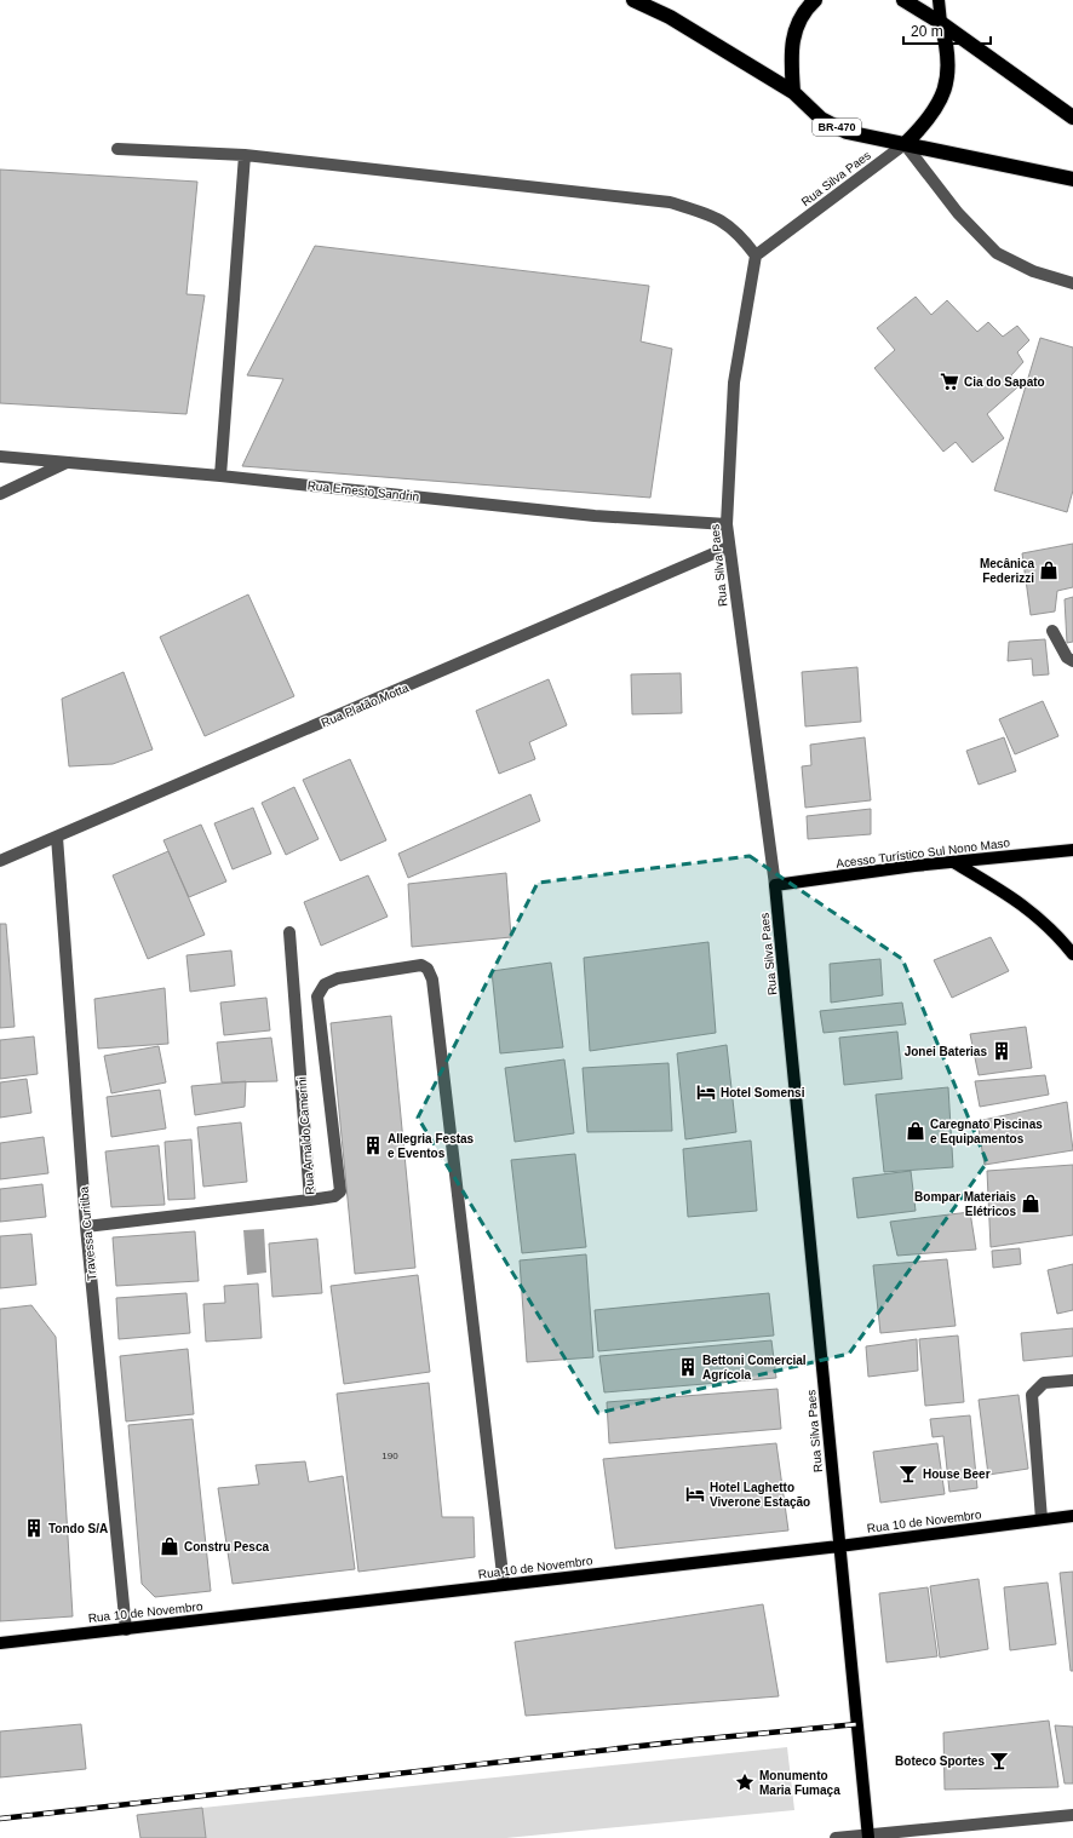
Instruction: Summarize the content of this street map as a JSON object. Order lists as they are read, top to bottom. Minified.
{"streets":{"highway":["BR-470"],"main road":["Rua Silva Paes","Acesso Turístico Sul Nono Maso","Rua 10 de Novembro"],"street":["Rua Ernesto Sandrin","Rua Platão Motta","Rua Arnaldo Camerini","Travessa Curitiba"]},"crossings":[["BR-470","Rua Silva Paes"],["Rua Silva Paes","Rua Ernesto Sandrin"],["Rua Silva Paes","Rua Platão Motta"],["Rua Silva Paes","Acesso Turístico Sul Nono Maso"],["Rua Silva Paes","Rua 10 de Novembro"],["Rua Platão Motta","Travessa Curitiba"],["Rua Arnaldo Camerini","Travessa Curitiba"],["Travessa Curitiba","Rua 10 de Novembro"]],"places":{"supermarket":["Cia do Sapato"],"shop":["Mecânica Federizzi","Caregnato Piscinas e Equipamentos","Bompar Materiais Elétricos","Constru Pesca"],"building":["Jonei Baterias","Allegria Festas e Eventos","Bettoni Comercial Agrícola","Tondo S/A"],"hotel":["Hotel Somensi","Hotel Laghetto Viverone Estação"],"bar":["House Beer","Boteco Sportes"],"place":["Monumento Maria Fumaça"]},"house_numbers":["190"],"scale_bar":"20 m"}
